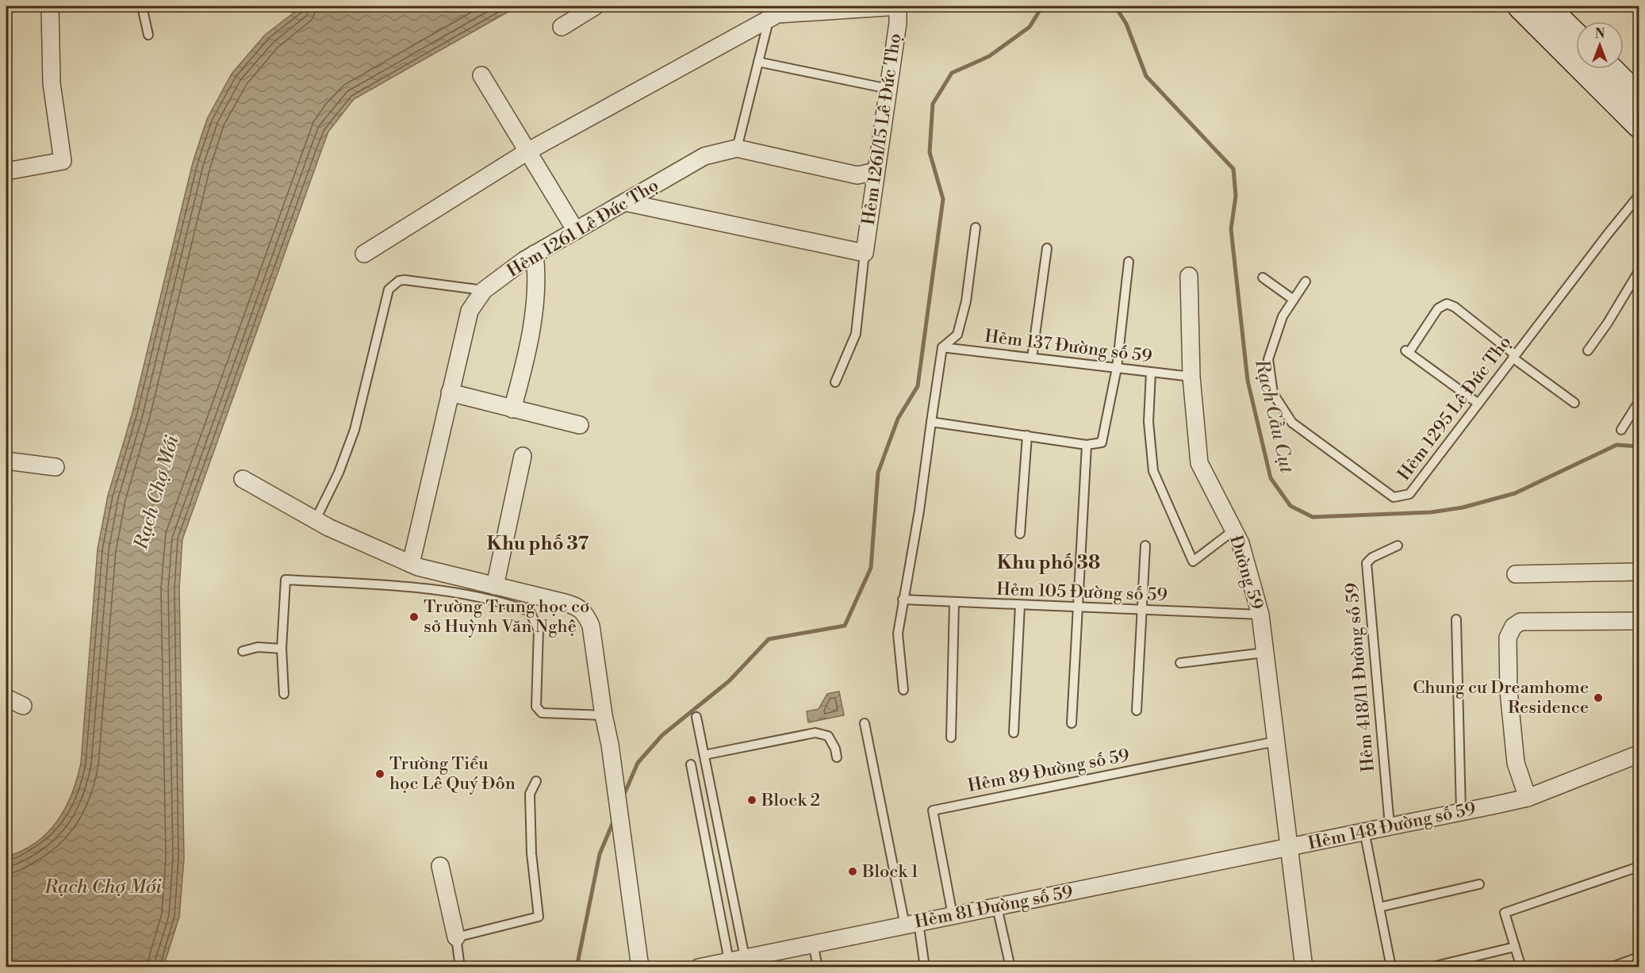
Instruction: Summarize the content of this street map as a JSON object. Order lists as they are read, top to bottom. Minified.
{"streets":{"street":["Hẻm 1261/15 Lê Đức Thọ","Hẻm 1261 Lê Đức Thọ","Đường 59","Hẻm 148 Đường số 59","Hẻm 81 Đường số 59"],"lane":["Hẻm 137 Đường số 59","Hẻm 1295 Lê Đức Thọ","Hẻm 105 Đường số 59","Hẻm 418/11 Đường số 59","Hẻm 89 Đường số 59"]},"crossings":[["Hẻm 1261/15 Lê Đức Thọ","Hẻm 1261 Lê Đức Thọ"],["Hẻm 137 Đường số 59","Đường 59"],["Đường 59","Hẻm 105 Đường số 59"],["Đường 59","Hẻm 89 Đường số 59"],["Đường 59","Hẻm 148 Đường số 59"],["Đường 59","Hẻm 81 Đường số 59"],["Hẻm 418/11 Đường số 59","Hẻm 148 Đường số 59"],["Hẻm 89 Đường số 59","Hẻm 81 Đường số 59"],["Hẻm 148 Đường số 59","Hẻm 81 Đường số 59"]],"districts":["Khu phố 37","Khu phố 38"],"water":["Rạch Cầu Cụt","Rạch Chợ Mới"],"places":["Trường Trung học cơ sở Huỳnh Văn Nghệ","Chung cư Dreamhome Residence","Trường Tiểu học Lê Quý Đôn","Block 2","Block 1"],"north":"top"}
